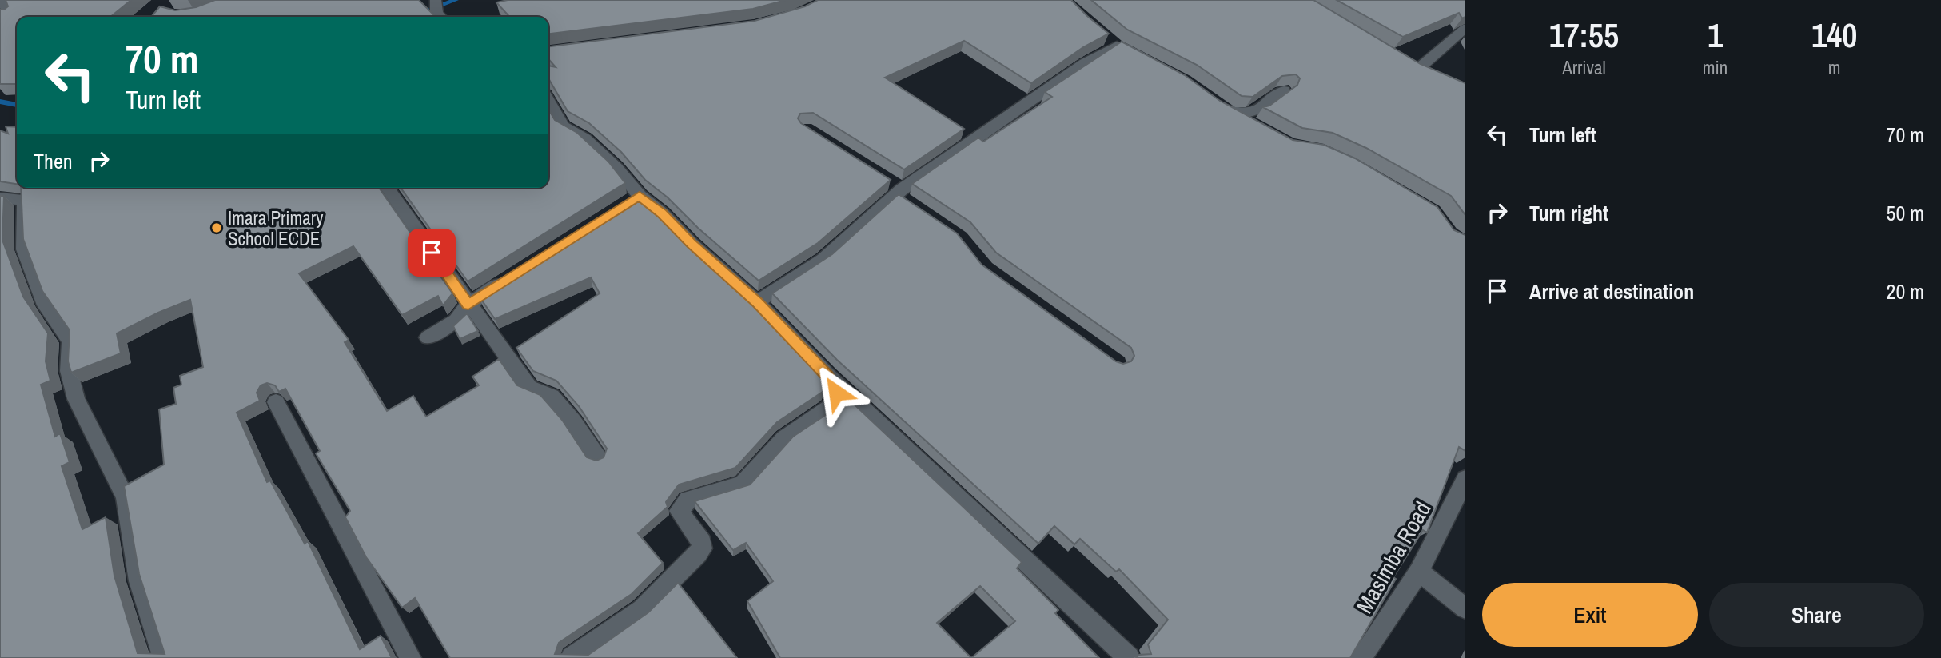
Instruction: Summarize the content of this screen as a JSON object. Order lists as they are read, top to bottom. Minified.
{"streets":{"street":["Masimba Road"]},"places":["Imara Primary School ECDE"],"page":{"eta":["17:55","Arrival","1","min","140","m"],"turn":["70 m","Turn left"],"list":[{"name":"Turn left","value":"70 m"},{"name":"Turn right","value":"50 m"},{"name":"Arrive at destination","value":"20 m"}],"then":"Then","buttons":["Exit","Share"]}}
